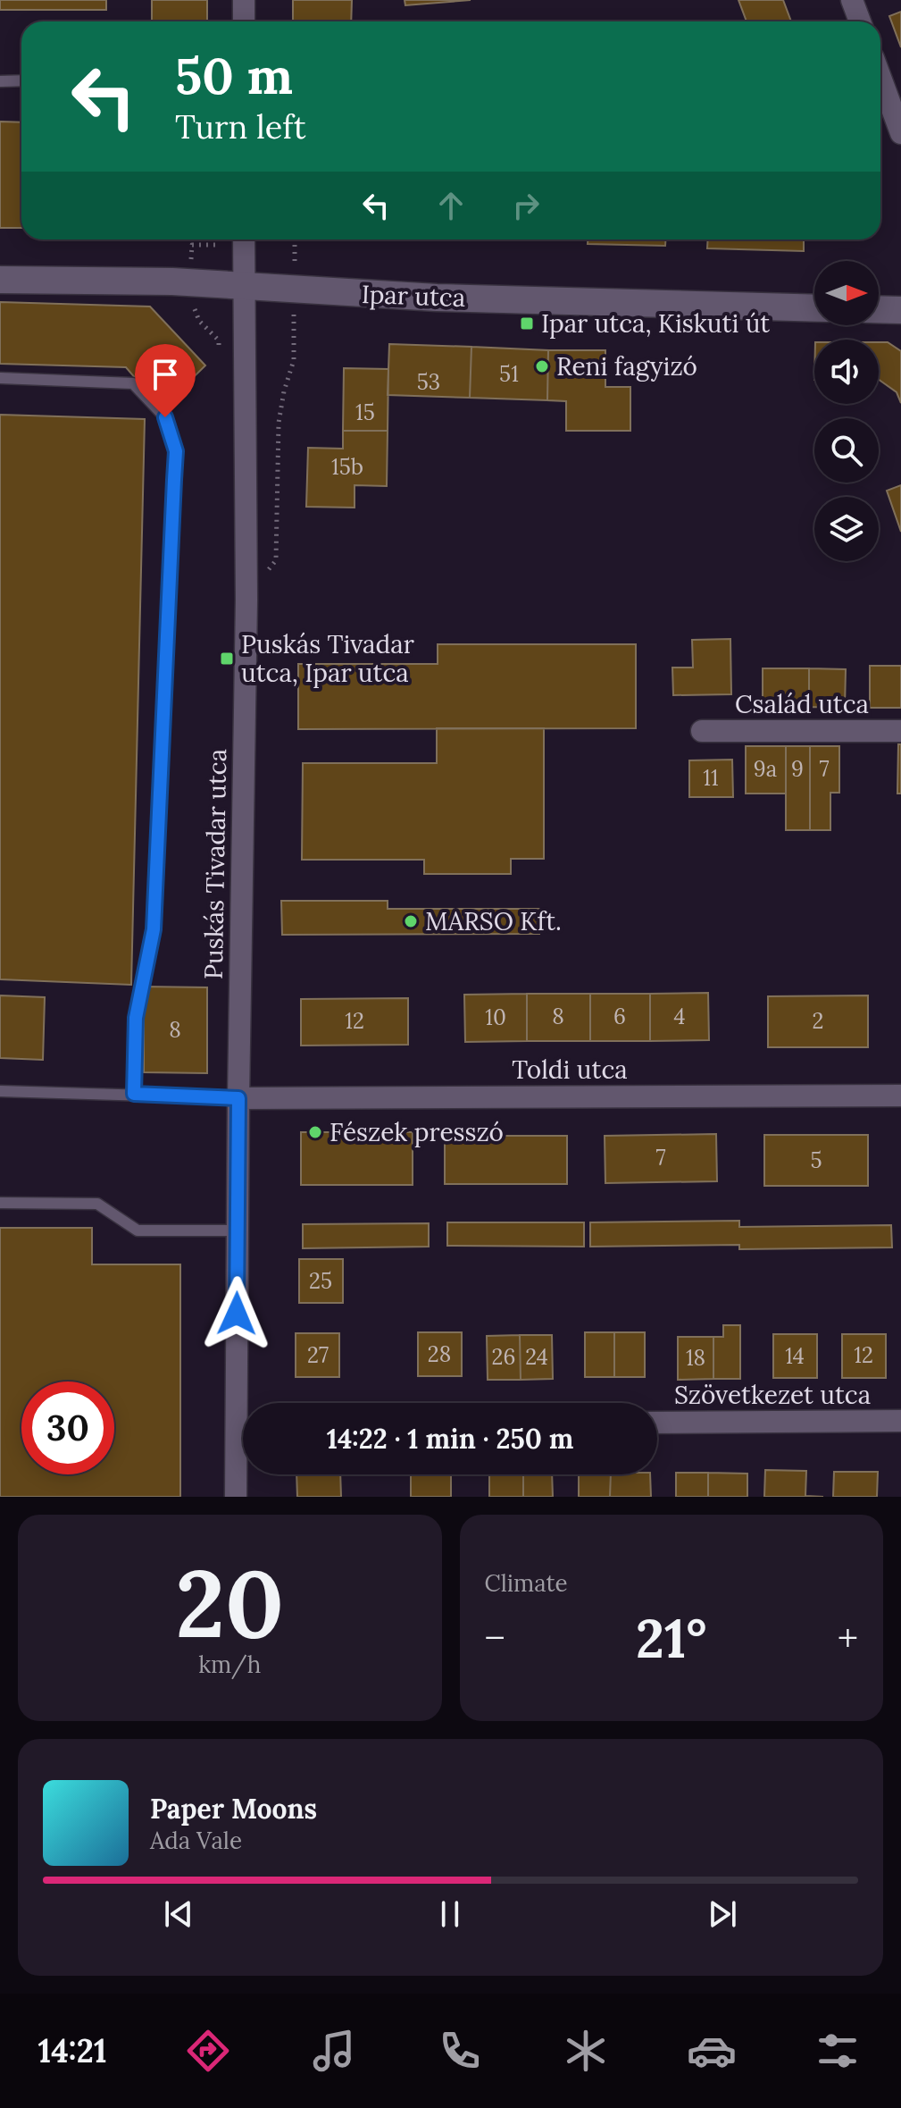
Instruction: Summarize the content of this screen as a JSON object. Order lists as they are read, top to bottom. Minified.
{"streets":{"street":["Ipar utca","Család utca","Puskás Tivadar utca","Toldi utca","Szövetkezet utca"]},"crossings":[["Ipar utca","Puskás Tivadar utca"],["Puskás Tivadar utca","Toldi utca"]],"places":{"transit":["Ipar utca, Kiskuti út","Puskás Tivadar utca, Ipar utca"],"other":["Reni fagyizó","MARSO Kft.","Fészek presszó"]},"house_numbers":["51","53","15","15b","9a","9","7","11","8","6","4","10","12","2","8","7","5","25","28","27","12","14","26","24","18"],"north":"right","page":{"turn":["50 m","Turn left"],"limit":"30","trip":"14:22 · 1 min · 250 m","tile":[["20","km/h"],"Climate"],"heat":["−","21°","+"],"song":["Paper Moons","Ada Vale"],"tabs":"14:21"}}
